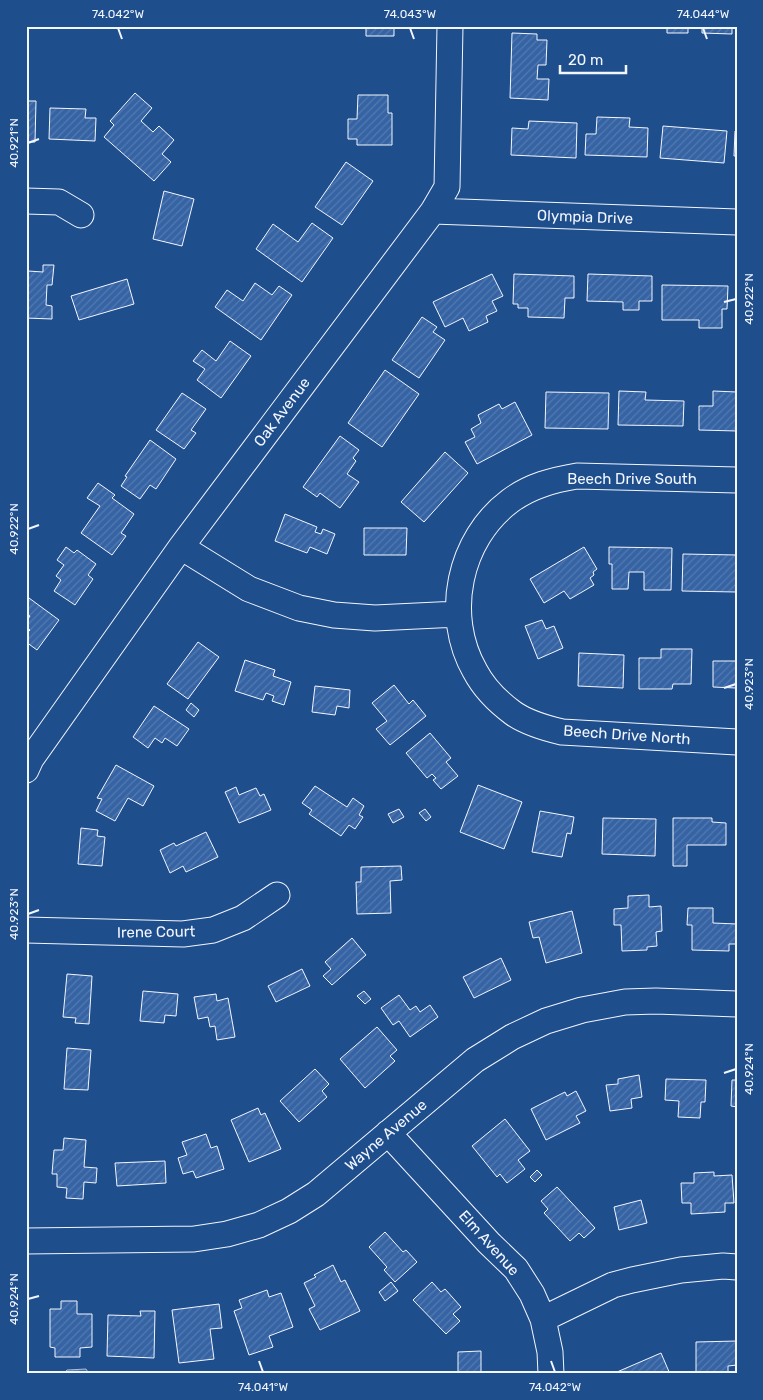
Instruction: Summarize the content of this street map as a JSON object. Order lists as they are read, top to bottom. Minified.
{"streets":{"street":["Olympia Drive","Oak Avenue","Beech Drive South","Beech Drive North","Irene Court","Wayne Avenue","Elm Avenue"]},"crossings":[["Olympia Drive","Oak Avenue"],["Beech Drive South","Beech Drive North"],["Wayne Avenue","Elm Avenue"]],"scale_bar":"20 m","coordinates":["74.042°W","74.043°W","74.044°W","40.921°N","40.922°N","40.923°N","40.924°N","74.041°W"]}
